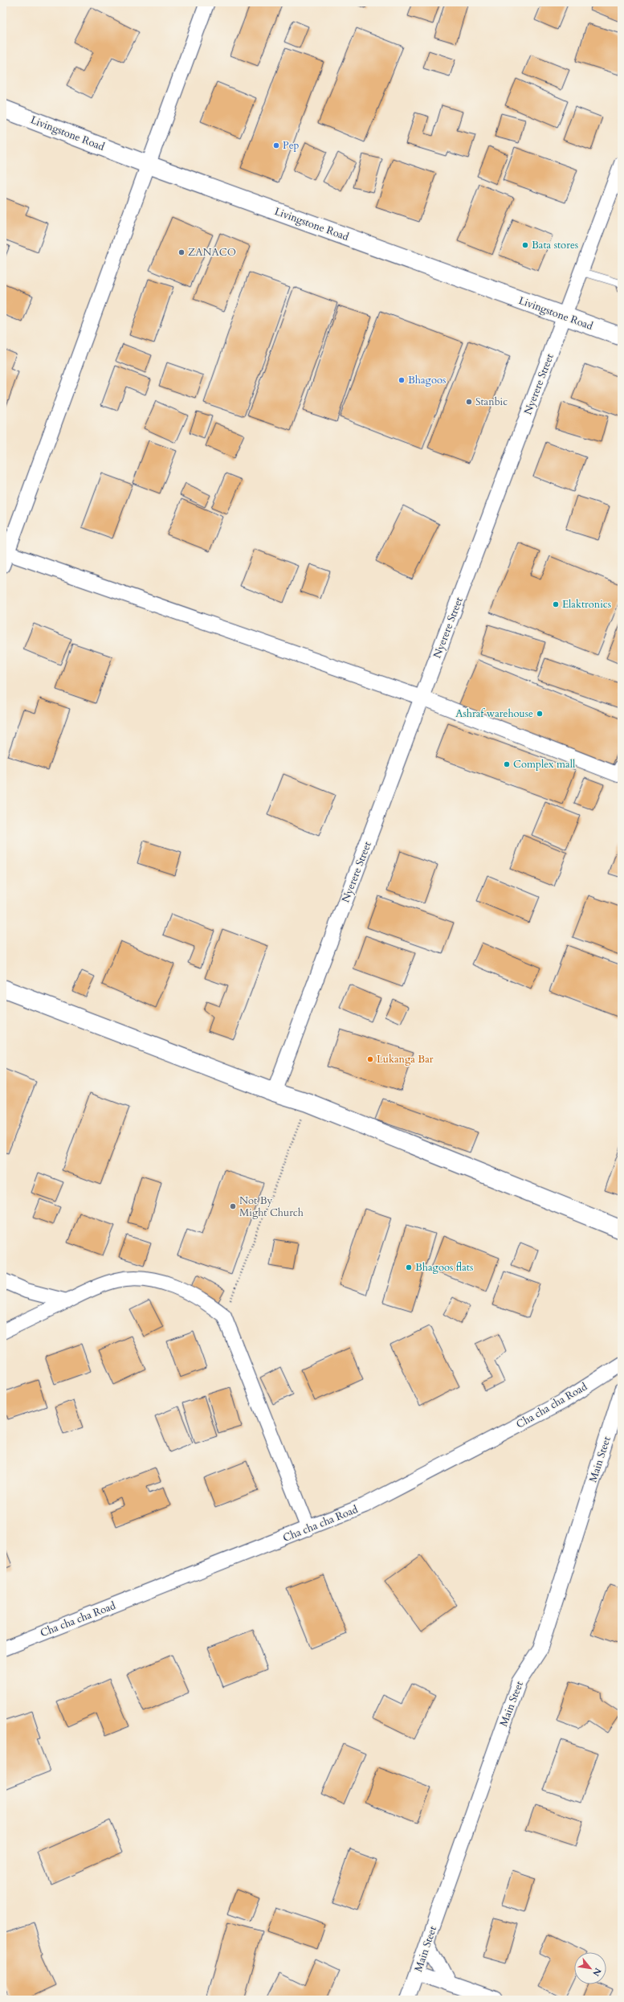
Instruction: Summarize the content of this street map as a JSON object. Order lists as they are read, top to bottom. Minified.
{"streets":{"main road":["Livingstone Road"],"street":["Nyerere Street","Cha cha cha Road","Main Steet"]},"crossings":[["Livingstone Road","Nyerere Street"]],"places":["Pep","Bata stores","ZANACO","Bhagoos","Stanbic","Elaktronics","Ashraf warehouse","Complex mall","Lukanga Bar","Not By Might Church","Bhagoos flats"],"north":"bottom right"}
